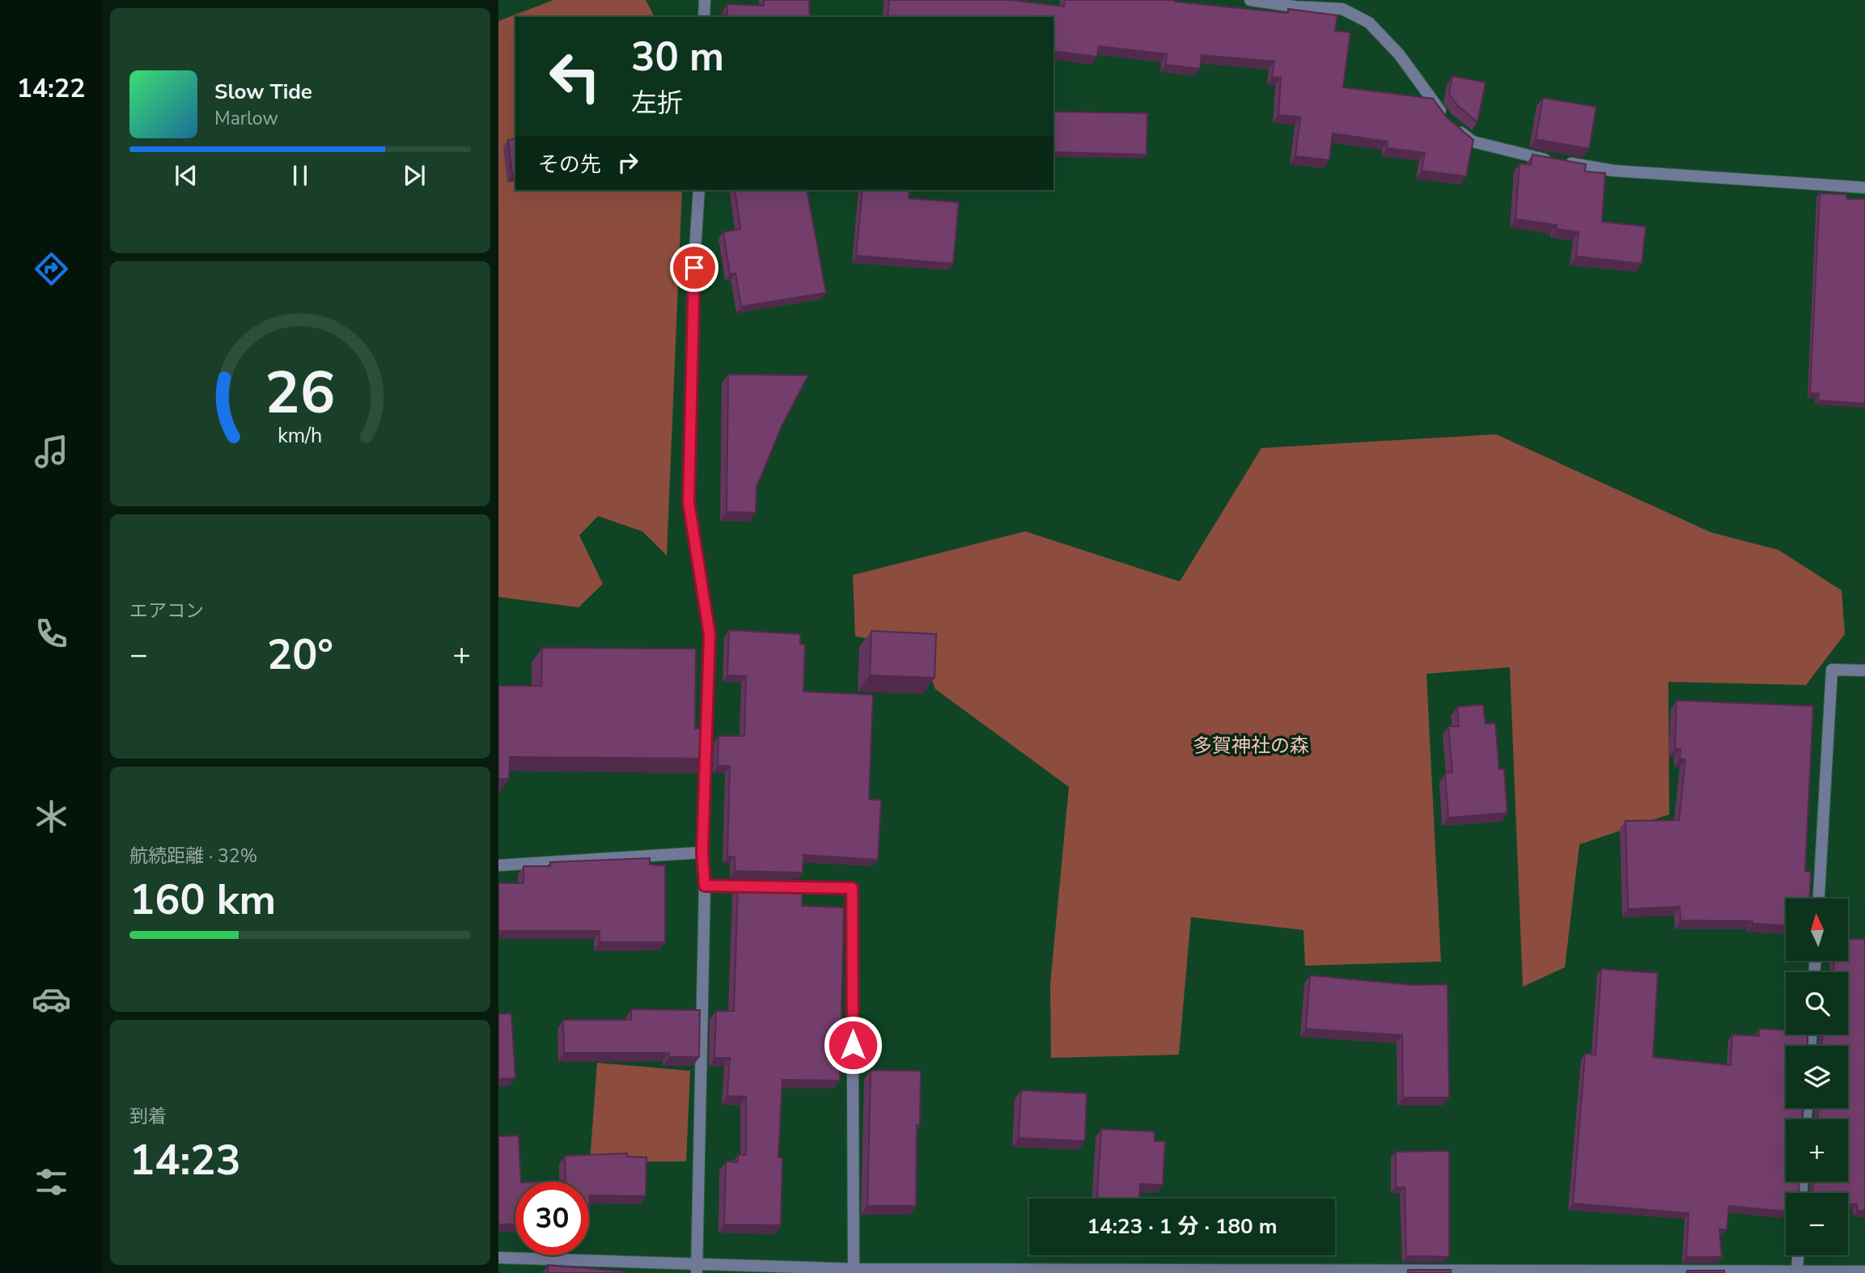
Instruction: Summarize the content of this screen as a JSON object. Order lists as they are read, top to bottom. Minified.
{"parks":["多賀神社の森"],"north":"top","page":{"tabs":"14:22","turn":["30 m","左折"],"song":["Slow Tide","Marlow"],"then":"その先","tile":["エアコン",["航続距離 · 32%","160 km"],["到着","14:23"]],"heat":["−","20°","+"],"map_buttons":["+","−"],"limit":"30","trip":"14:23 · 1 分 · 180 m","gauge":["26","km/h"]}}
